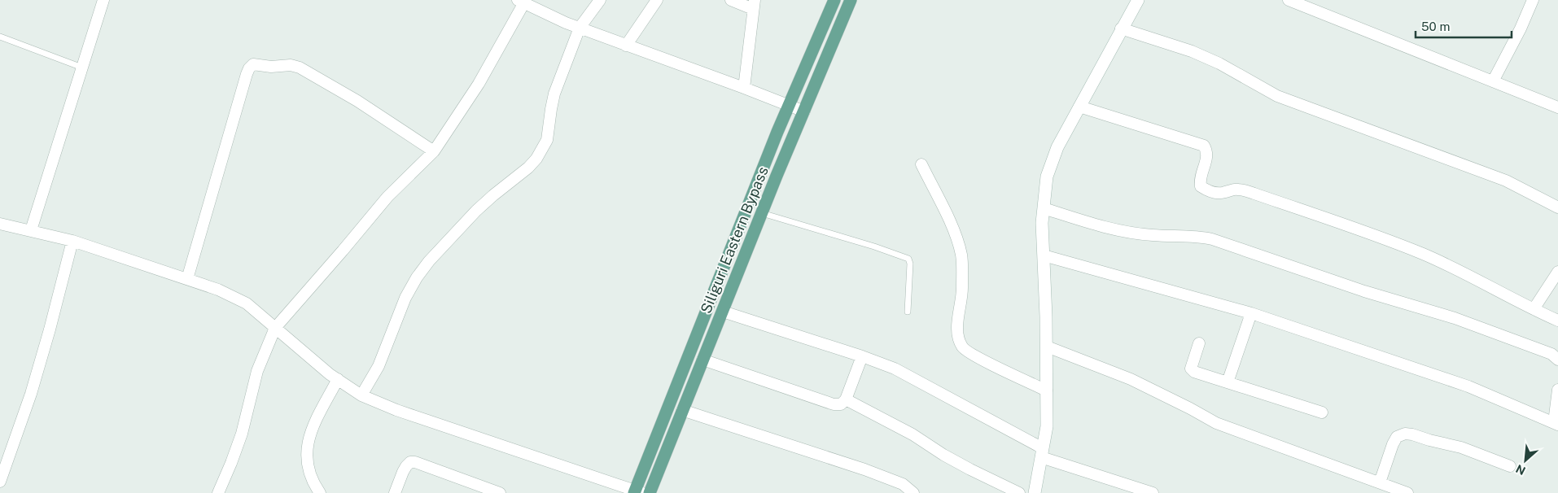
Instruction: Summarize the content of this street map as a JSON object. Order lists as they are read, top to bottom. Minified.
{"streets":{"main road":["Siliguri Eastern Bypass"]},"scale_bar":"50 m","north":"bottom left"}
